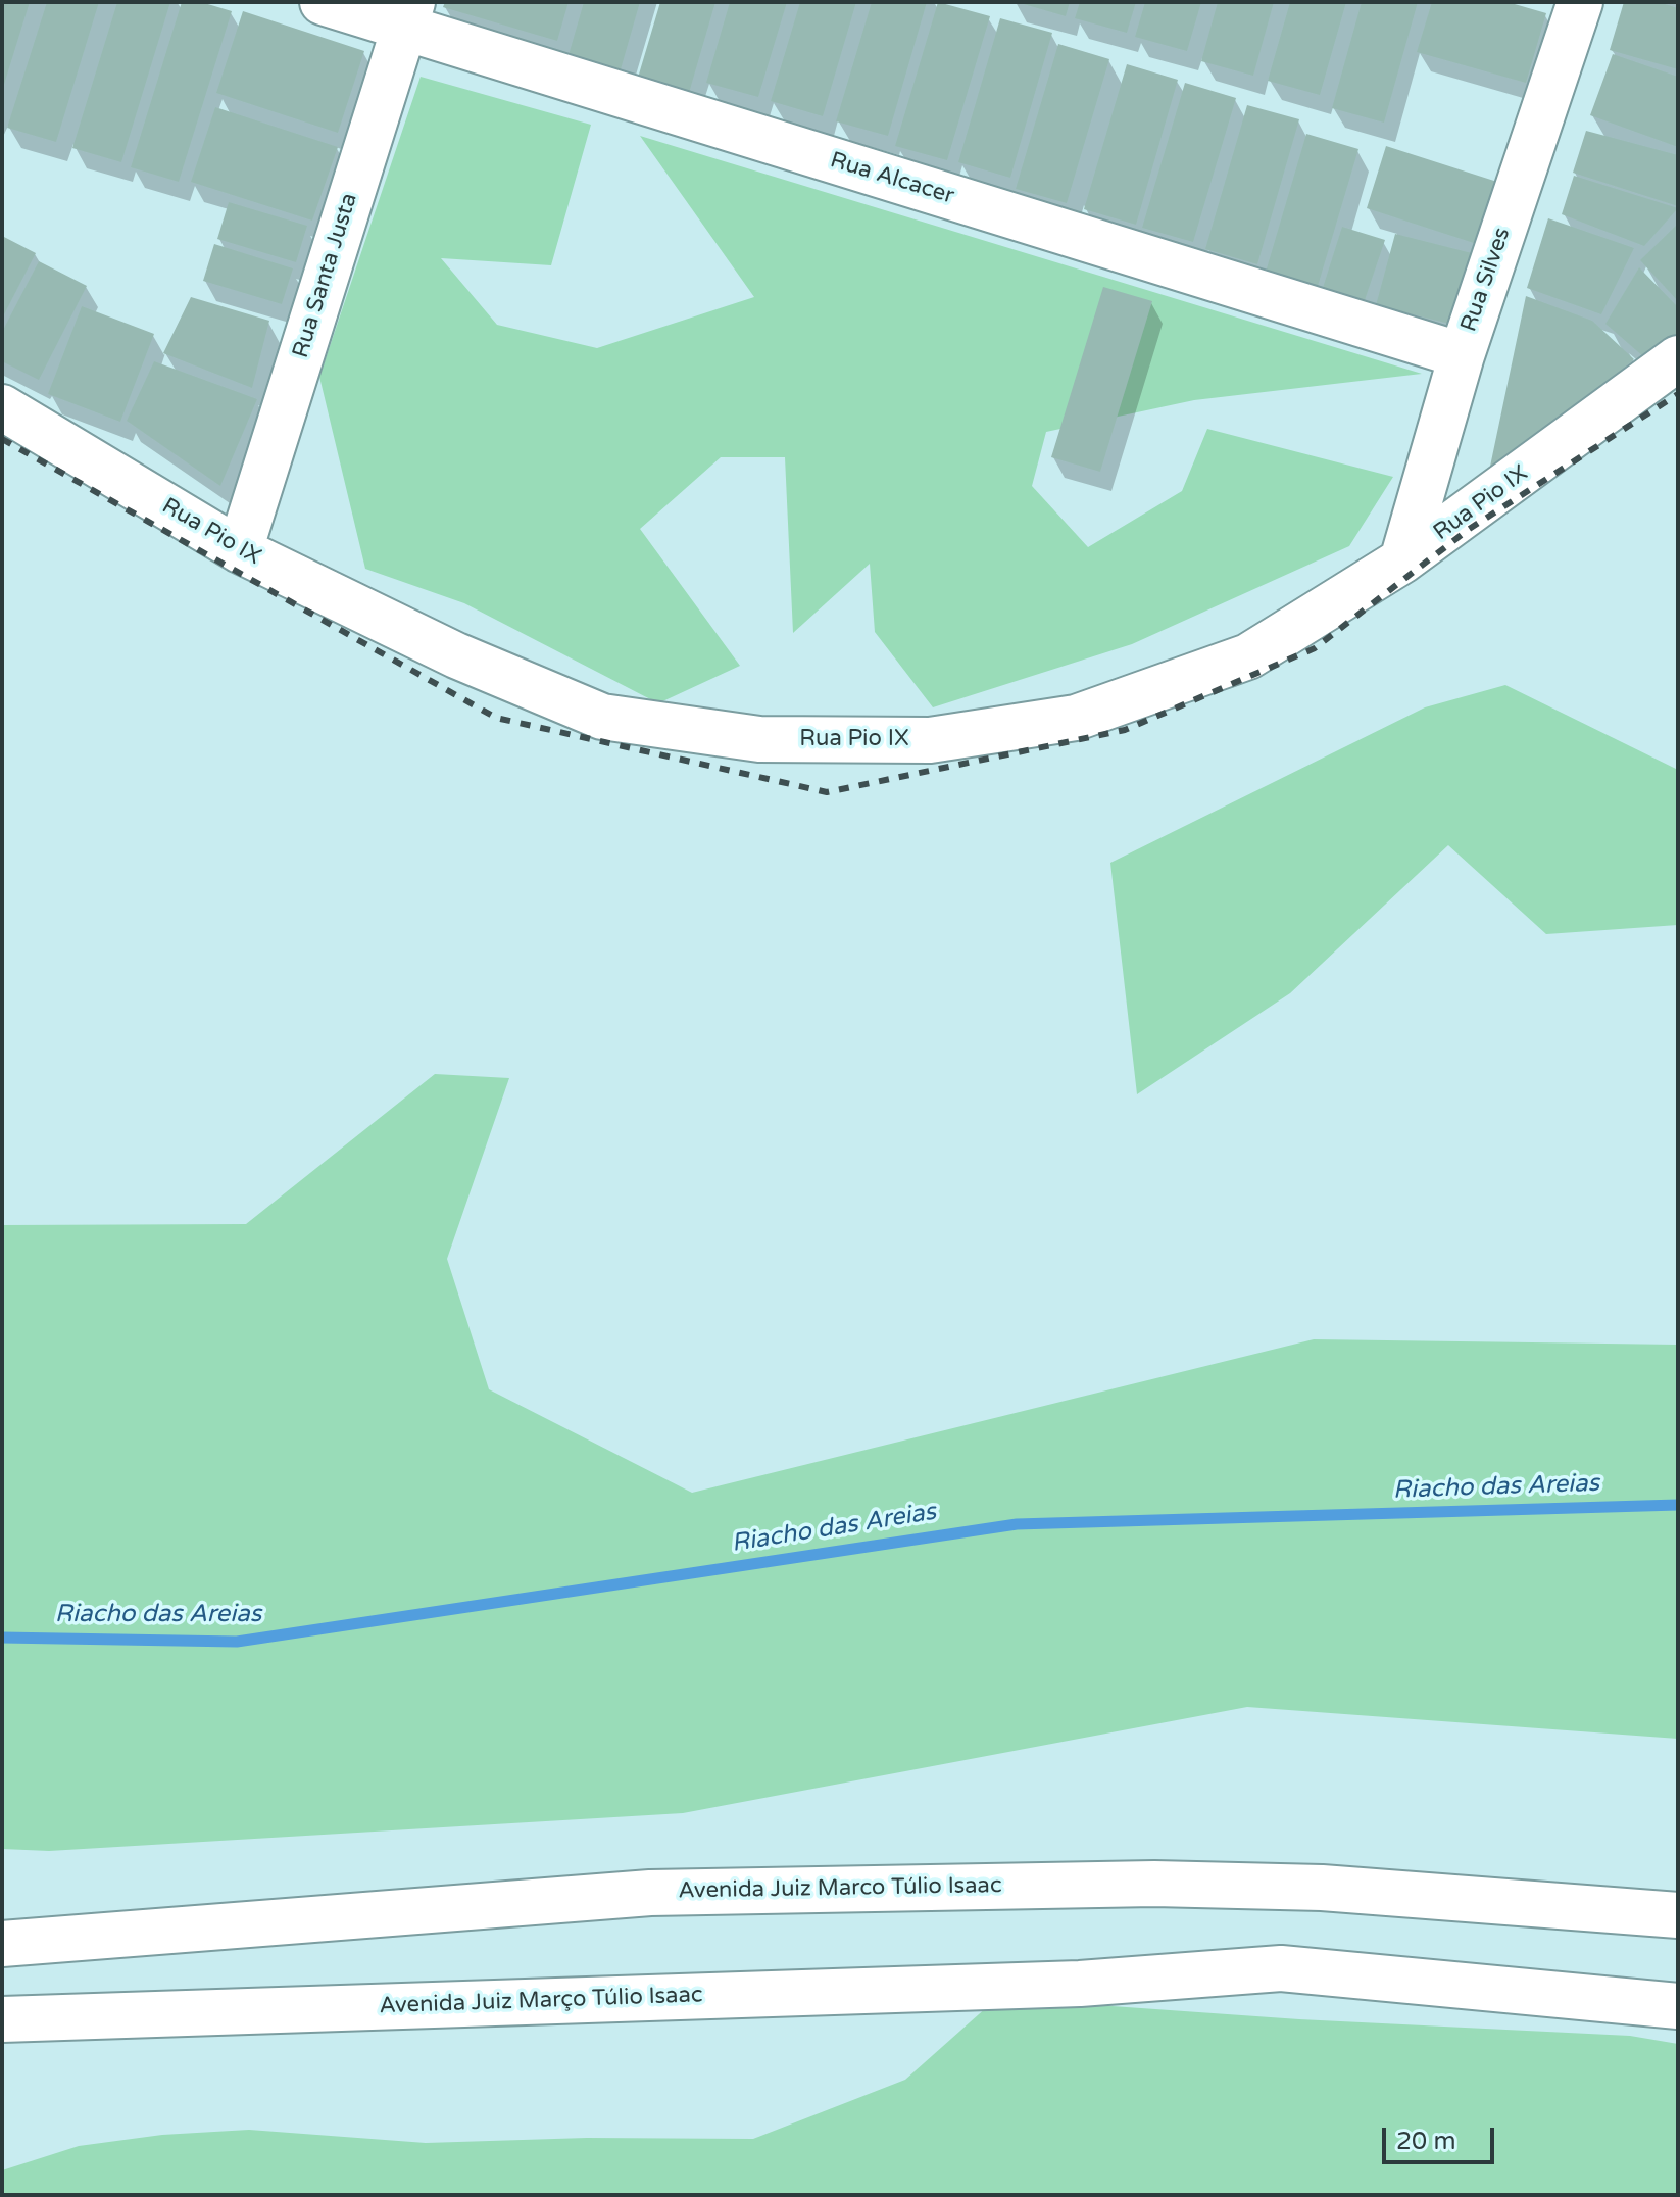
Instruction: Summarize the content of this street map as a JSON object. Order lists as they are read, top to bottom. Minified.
{"streets":{"street":["Rua Alcacer","Rua Santa Justa","Rua Silves","Rua Pio IX","Avenida Juiz Marco Túlio Isaac","Avenida Juiz Março Túlio Isaac"]},"crossings":[["Rua Alcacer","Rua Santa Justa"],["Rua Alcacer","Rua Silves"],["Rua Santa Justa","Rua Pio IX"],["Rua Silves","Rua Pio IX"]],"water":["Riacho das Areias"],"scale_bar":"20 m"}
